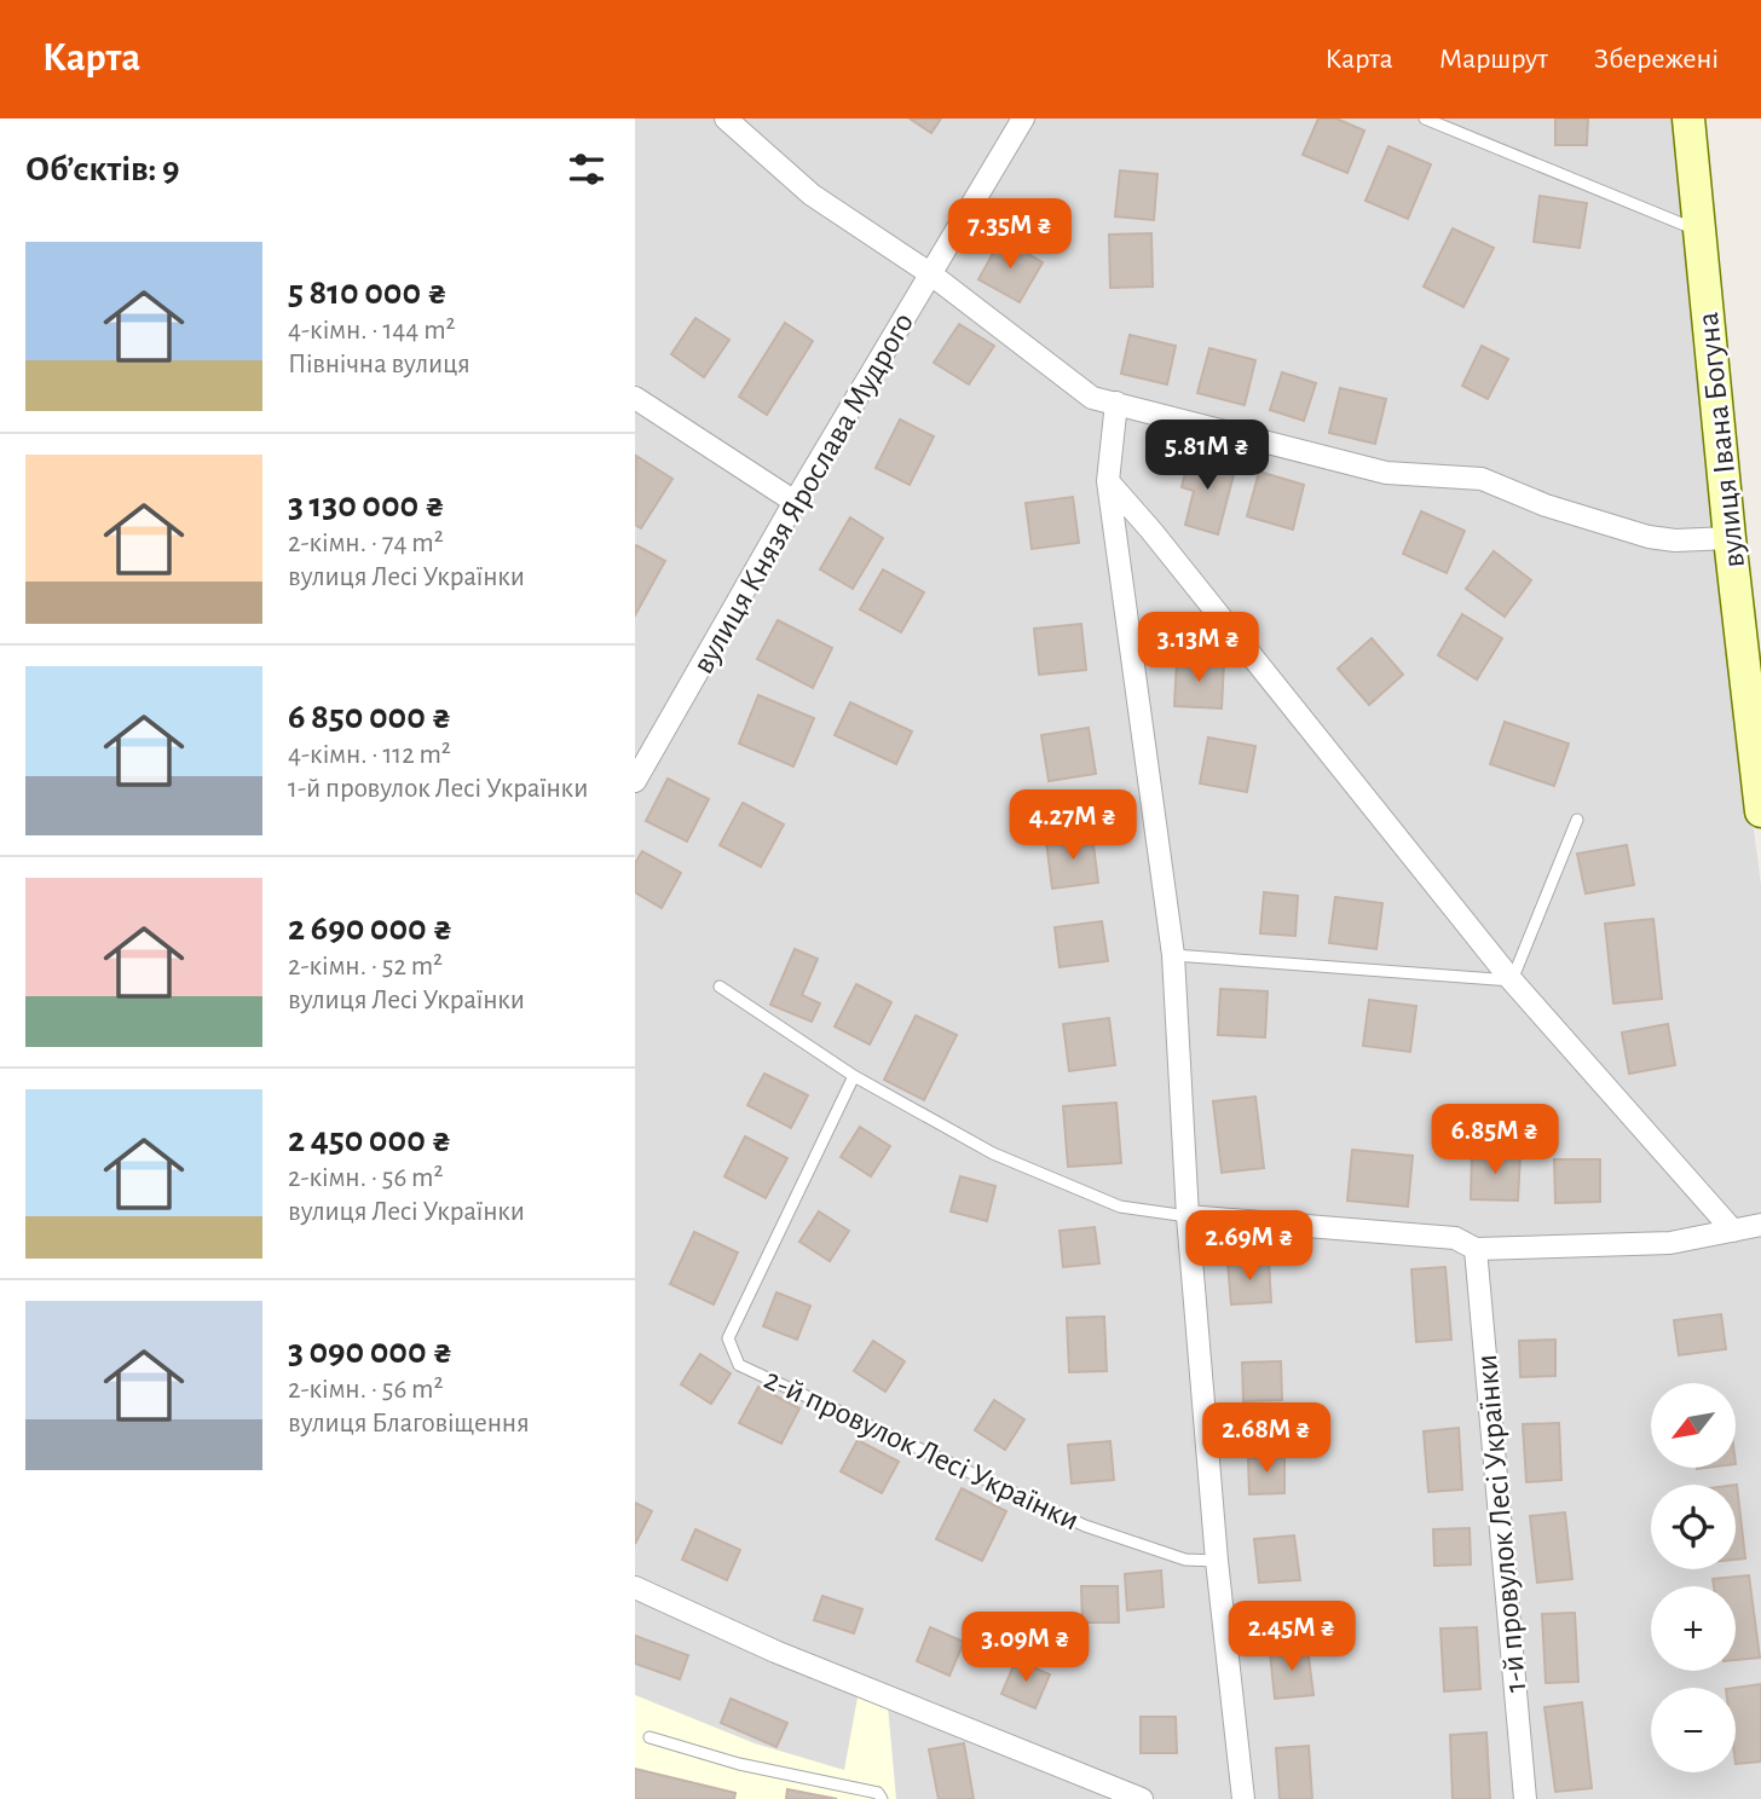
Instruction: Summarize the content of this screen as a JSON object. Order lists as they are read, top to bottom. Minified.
{"streets":{"street":["вулиця Івана Богуна","вулиця Князя Ярослава Мудрого","1-й провулок Лесі Українки"],"lane":["2-й провулок Лесі Українки"]},"north":"bottom left","page":{"header":"Карта","nav":["Карта","Маршрут","Збережені"],"heading":"Об’єктів: 9","price":["7.35M ₴","5.81M ₴","3.13M ₴","4.27M ₴","6.85M ₴","2.69M ₴","2.68M ₴","2.45M ₴","3.09M ₴"],"list":[{"name":"5 810 000 ₴","note":"4-кімн. · 144 m² · Північна вулиця"},{"name":"3 130 000 ₴","note":"2-кімн. · 74 m² · вулиця Лесі Українки"},{"name":"6 850 000 ₴","note":"4-кімн. · 112 m² · 1-й провулок Лесі Українки"},{"name":"2 690 000 ₴","note":"2-кімн. · 52 m² · вулиця Лесі Українки"},{"name":"2 450 000 ₴","note":"2-кімн. · 56 m² · вулиця Лесі Українки"},{"name":"3 090 000 ₴","note":"2-кімн. · 56 m² · вулиця Благовіщення"}],"map_buttons":["+","−"]}}
